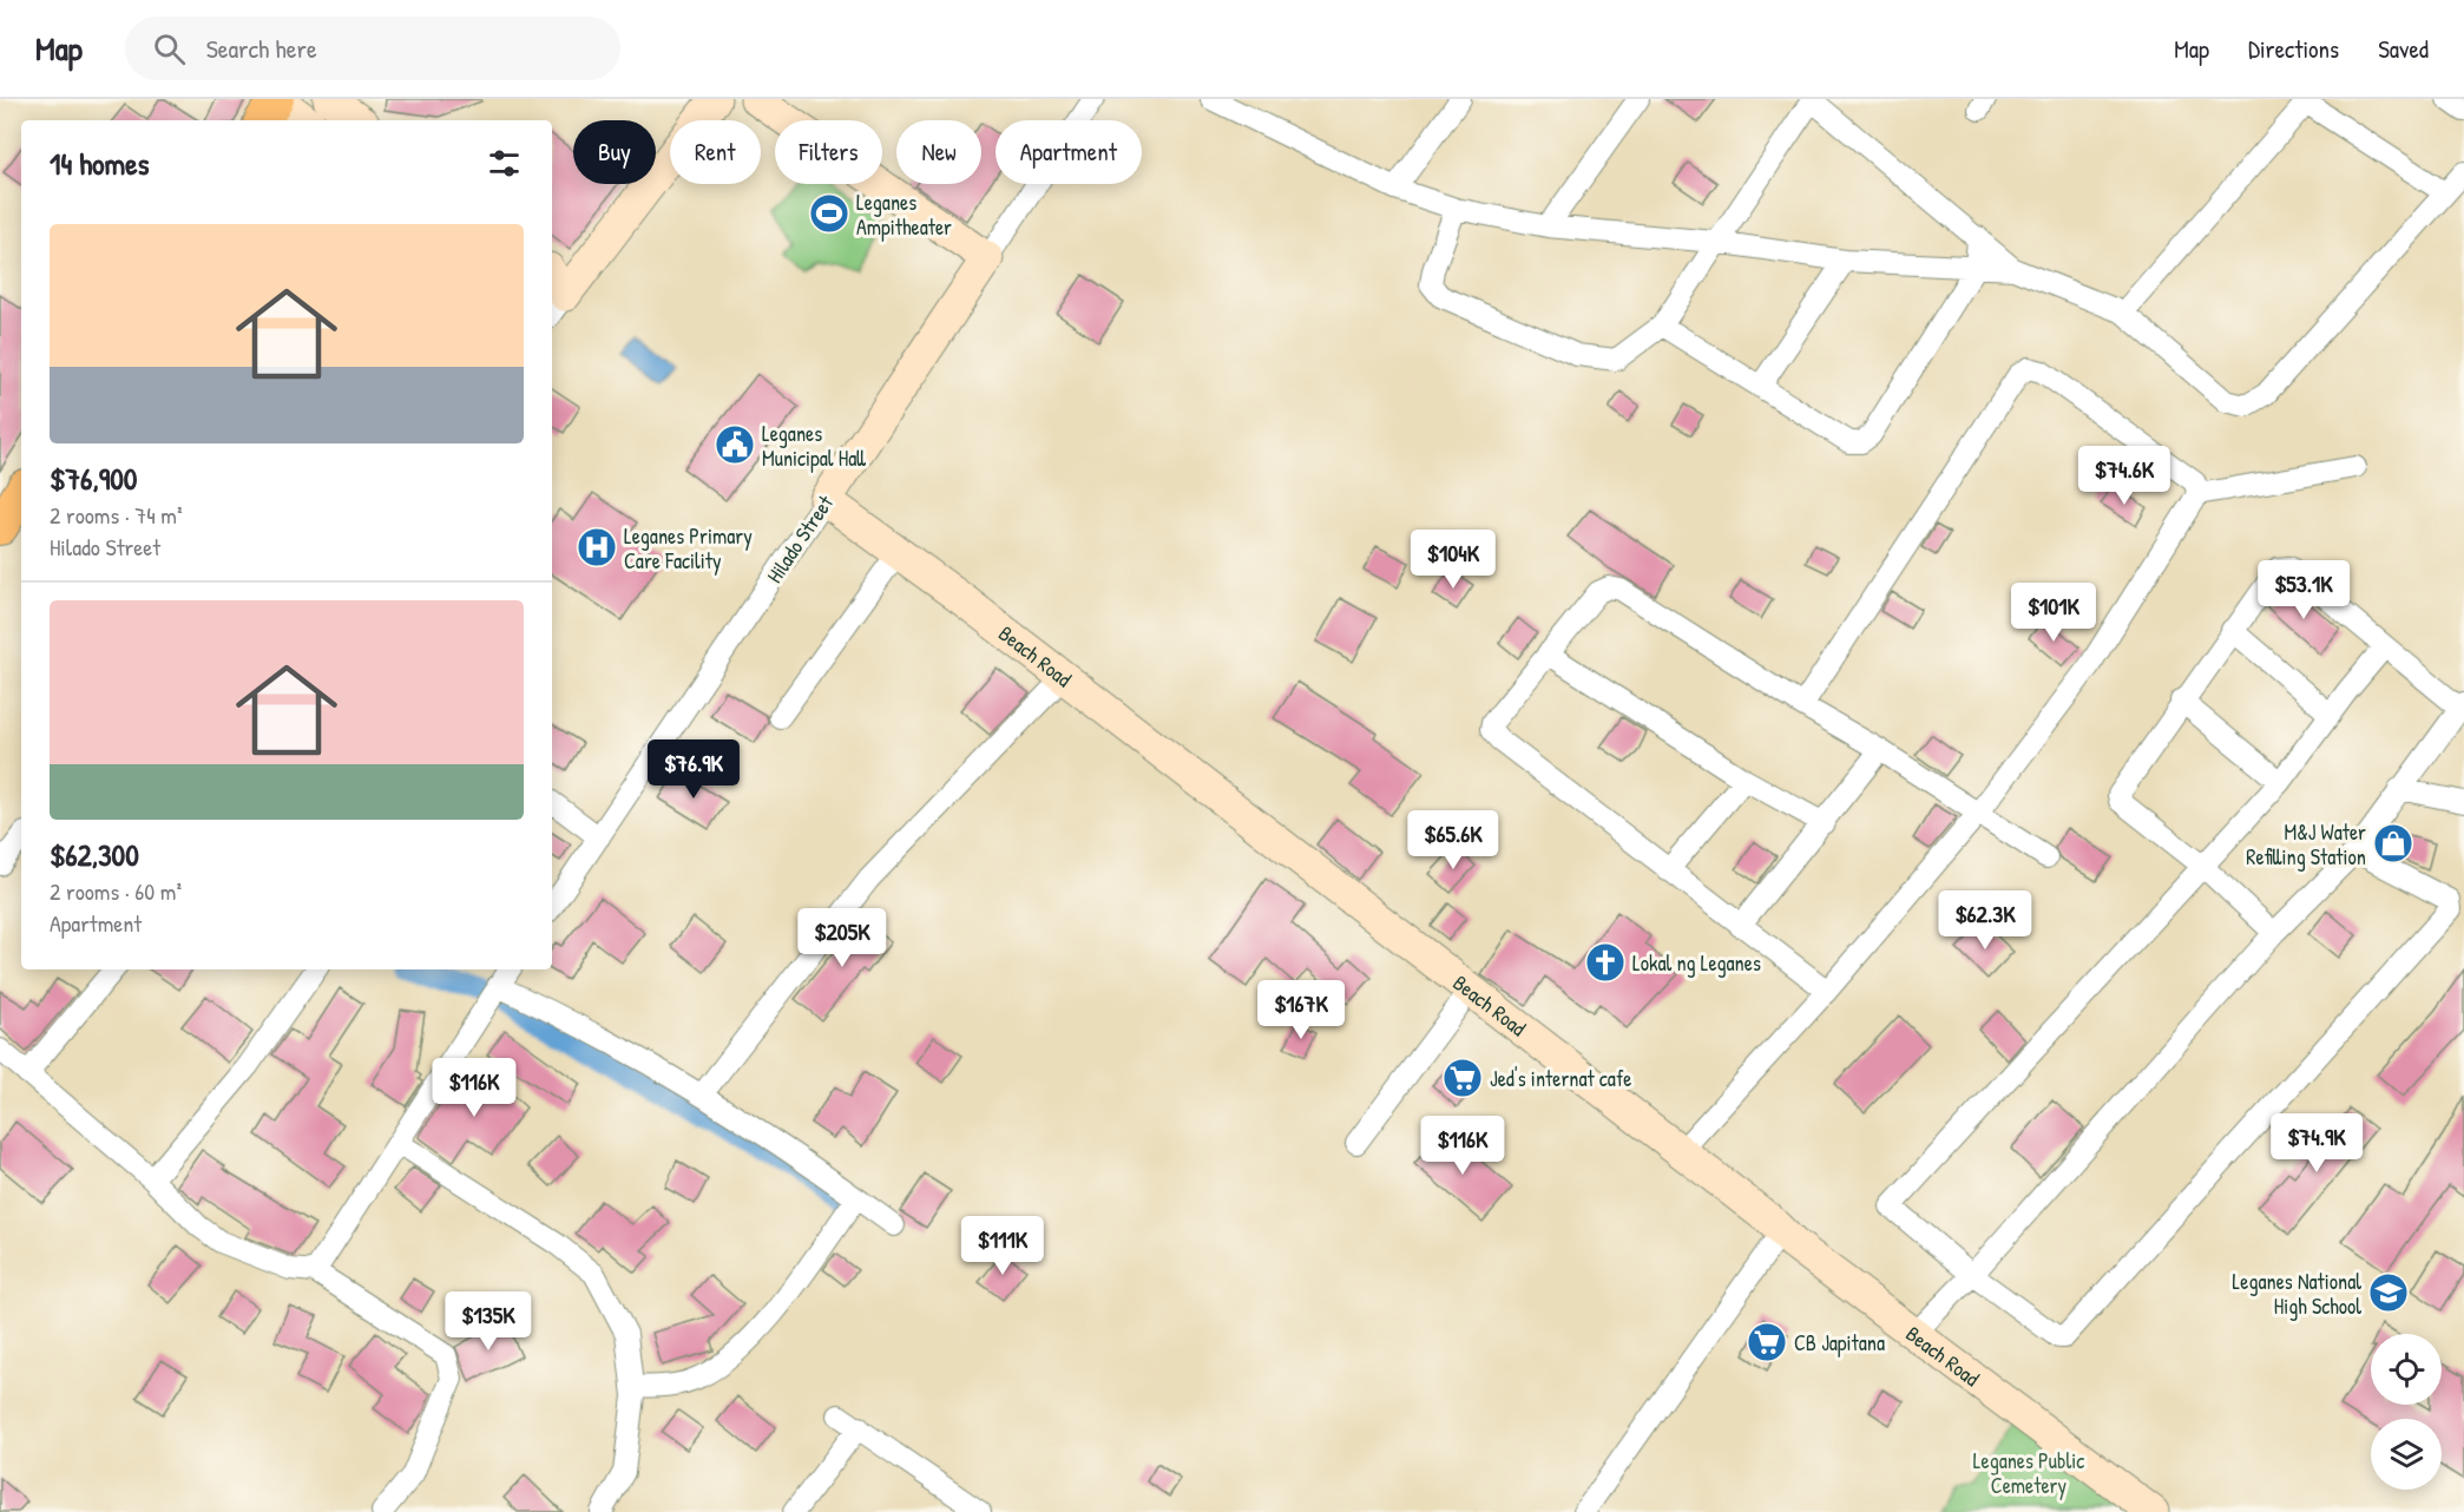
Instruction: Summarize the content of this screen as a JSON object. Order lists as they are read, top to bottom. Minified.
{"streets":{"main road":["Hilado Street","Beach Road"]},"crossings":[["Hilado Street","Beach Road"]],"parks":["Leganes Public Cemetery"],"places":{"sports":["Leganes Ampitheater"],"public building":["Leganes Municipal Hall"],"hospital":["Leganes Primary Care Facility"],"shop":["M&J Water Refilling Station"],"church":["Lokal ng Leganes"],"supermarket":["Jed's internat cafe","CB Japitana"],"school or university":["Leganes National High School"]},"page":{"header":"Map","search":"Search here","nav":["Map","Directions","Saved"],"chip":["Buy","Rent","Filters","New","Apartment"],"heading":"14 homes","list":[{"name":"$76,900","note":"2 rooms · 74 m² · Hilado Street"},{"name":"$62,300","note":"2 rooms · 60 m² · Apartment"}],"price":["$74.6K","$104K","$53.1K","$101K","$76.9K","$65.6K","$62.3K","$205K","$167K","$116K","$74.9K","$116K","$111K","$135K"]}}
